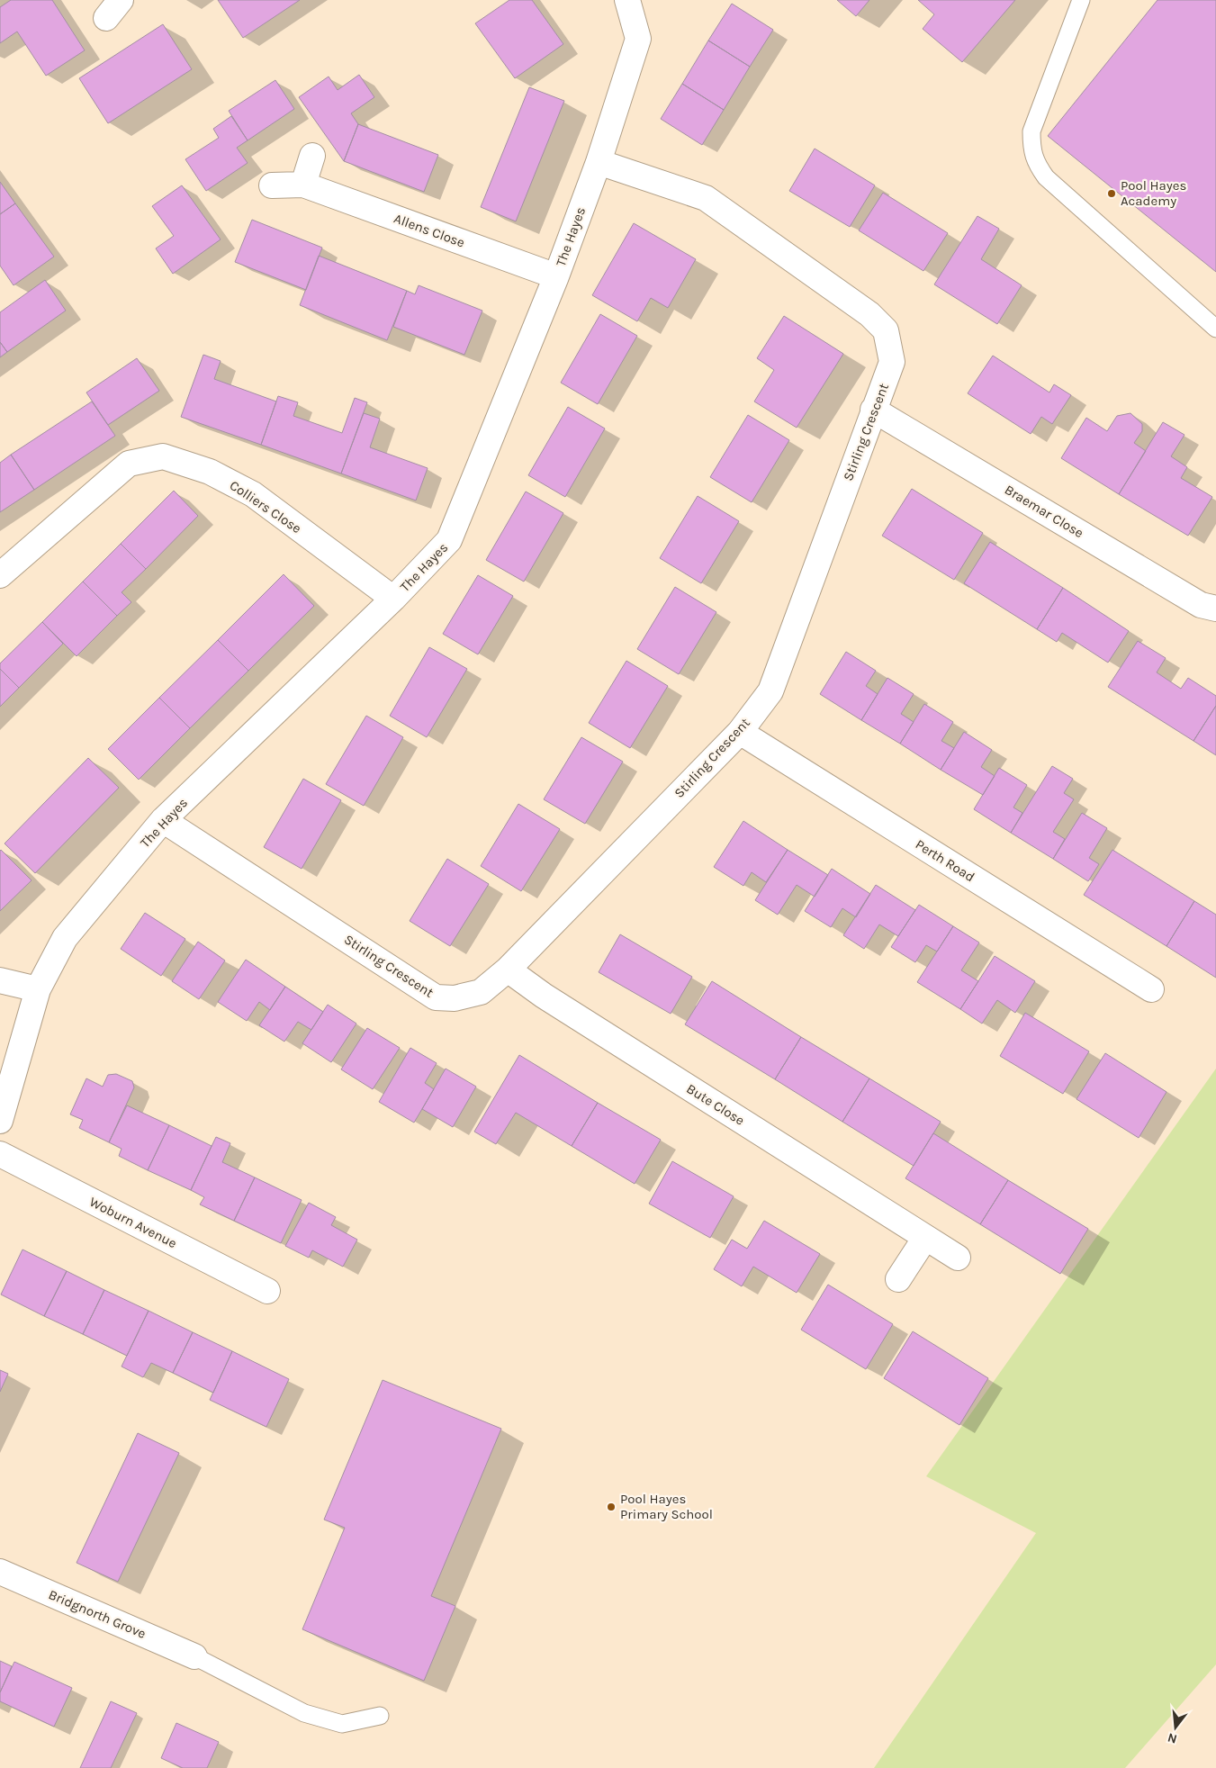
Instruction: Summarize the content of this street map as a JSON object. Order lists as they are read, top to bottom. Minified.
{"streets":{"street":["Allens Close","The Hayes","Stirling Crescent","Colliers Close","Braemar Close","Perth Road","Bute Close","Woburn Avenue","Bridgnorth Grove"]},"crossings":[["Allens Close","The Hayes"],["The Hayes","Stirling Crescent"],["The Hayes","Colliers Close"],["Stirling Crescent","Braemar Close"],["Stirling Crescent","Perth Road"],["Stirling Crescent","Bute Close"]],"places":["Pool Hayes Academy","Pool Hayes Primary School"],"north":"bottom"}
